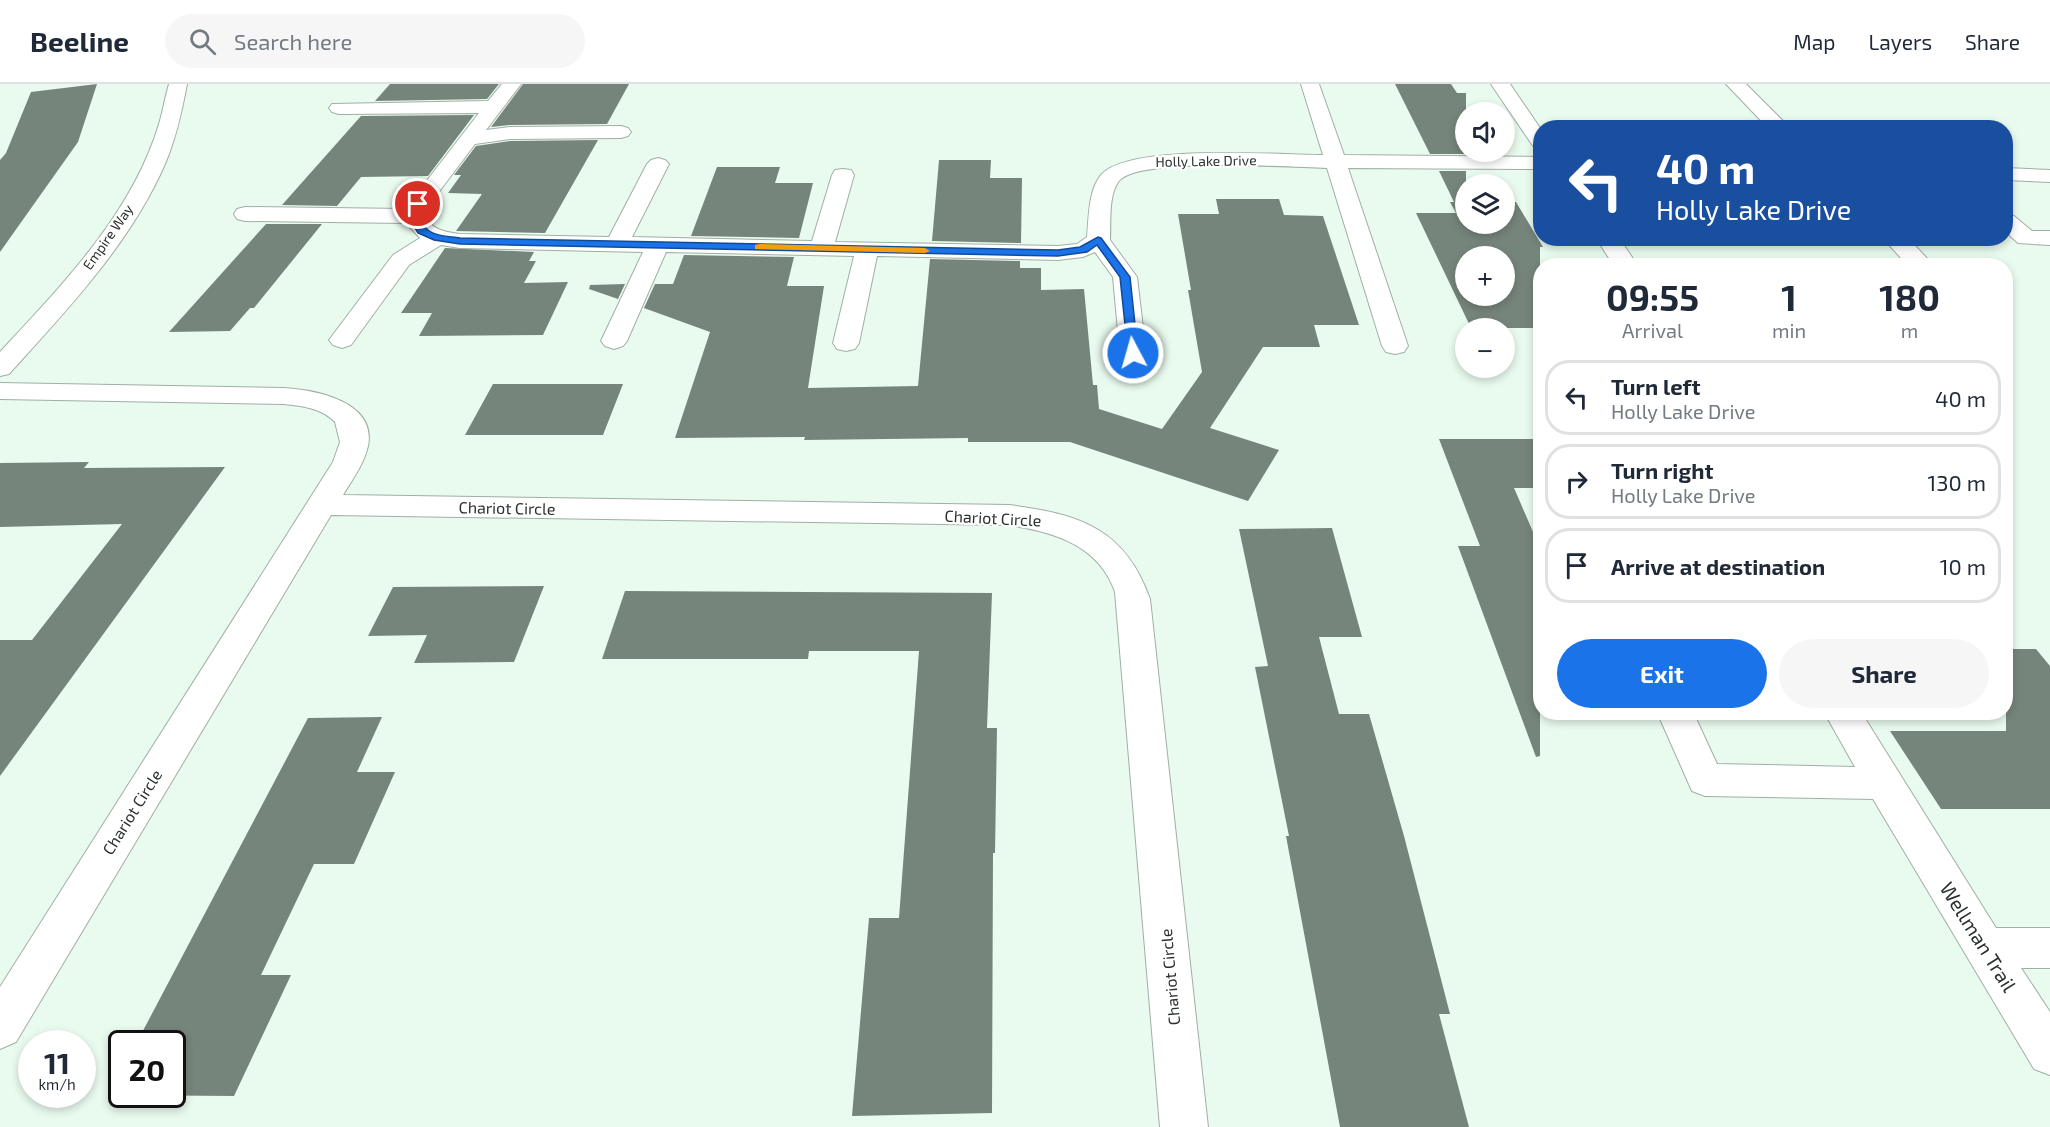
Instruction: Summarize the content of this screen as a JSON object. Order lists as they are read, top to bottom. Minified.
{"streets":{"street":["Holly Lake Drive","Empire Way","Chariot Circle","Wellman Trail"]},"page":{"header":"Beeline","search":"Search here","nav":["Map","Layers","Share"],"map_buttons":["+","−"],"turn":["40 m","Holly Lake Drive"],"eta":["09:55","Arrival","1","min","180","m"],"list":[{"name":"Turn left","note":"Holly Lake Drive","value":"40 m"},{"name":"Turn right","note":"Holly Lake Drive","value":"130 m"},{"name":"Arrive at destination","value":"10 m"}],"buttons":["Exit","Share"],"speed":"11 km/h","limit":"20"}}
